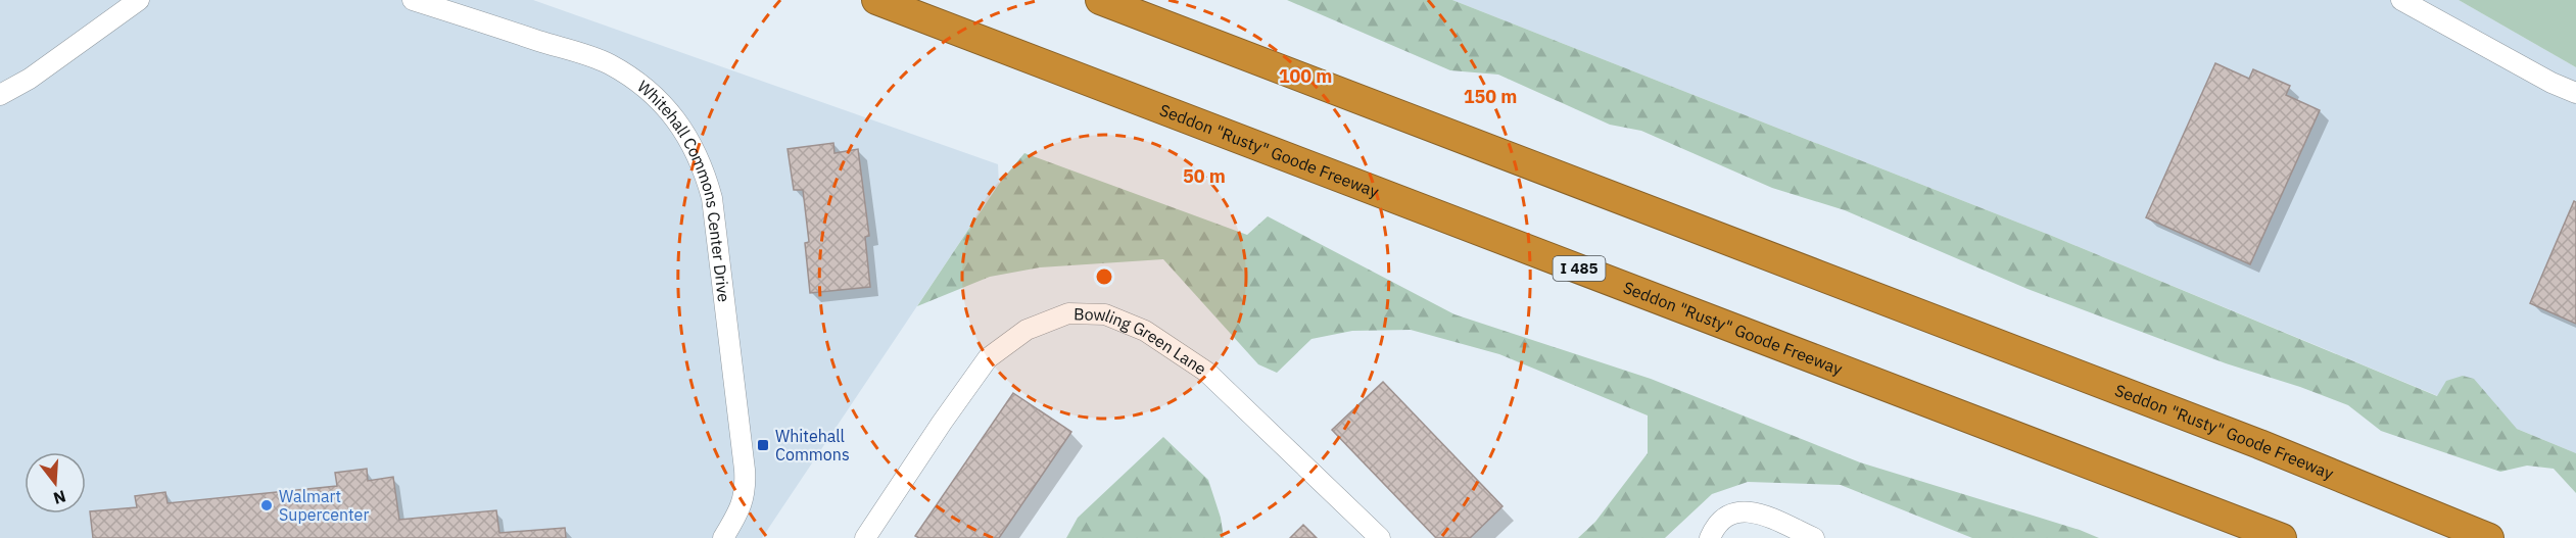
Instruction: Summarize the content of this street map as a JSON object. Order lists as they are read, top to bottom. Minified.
{"streets":{"highway":["Seddon \"Rusty\" Goode Freeway","I 485"],"street":["Whitehall Commons Center Drive","Bowling Green Lane"]},"places":{"transit":["Whitehall Commons"],"other":["Walmart Supercenter"]},"north":"bottom","rings":["100 m","150 m","50 m"]}
